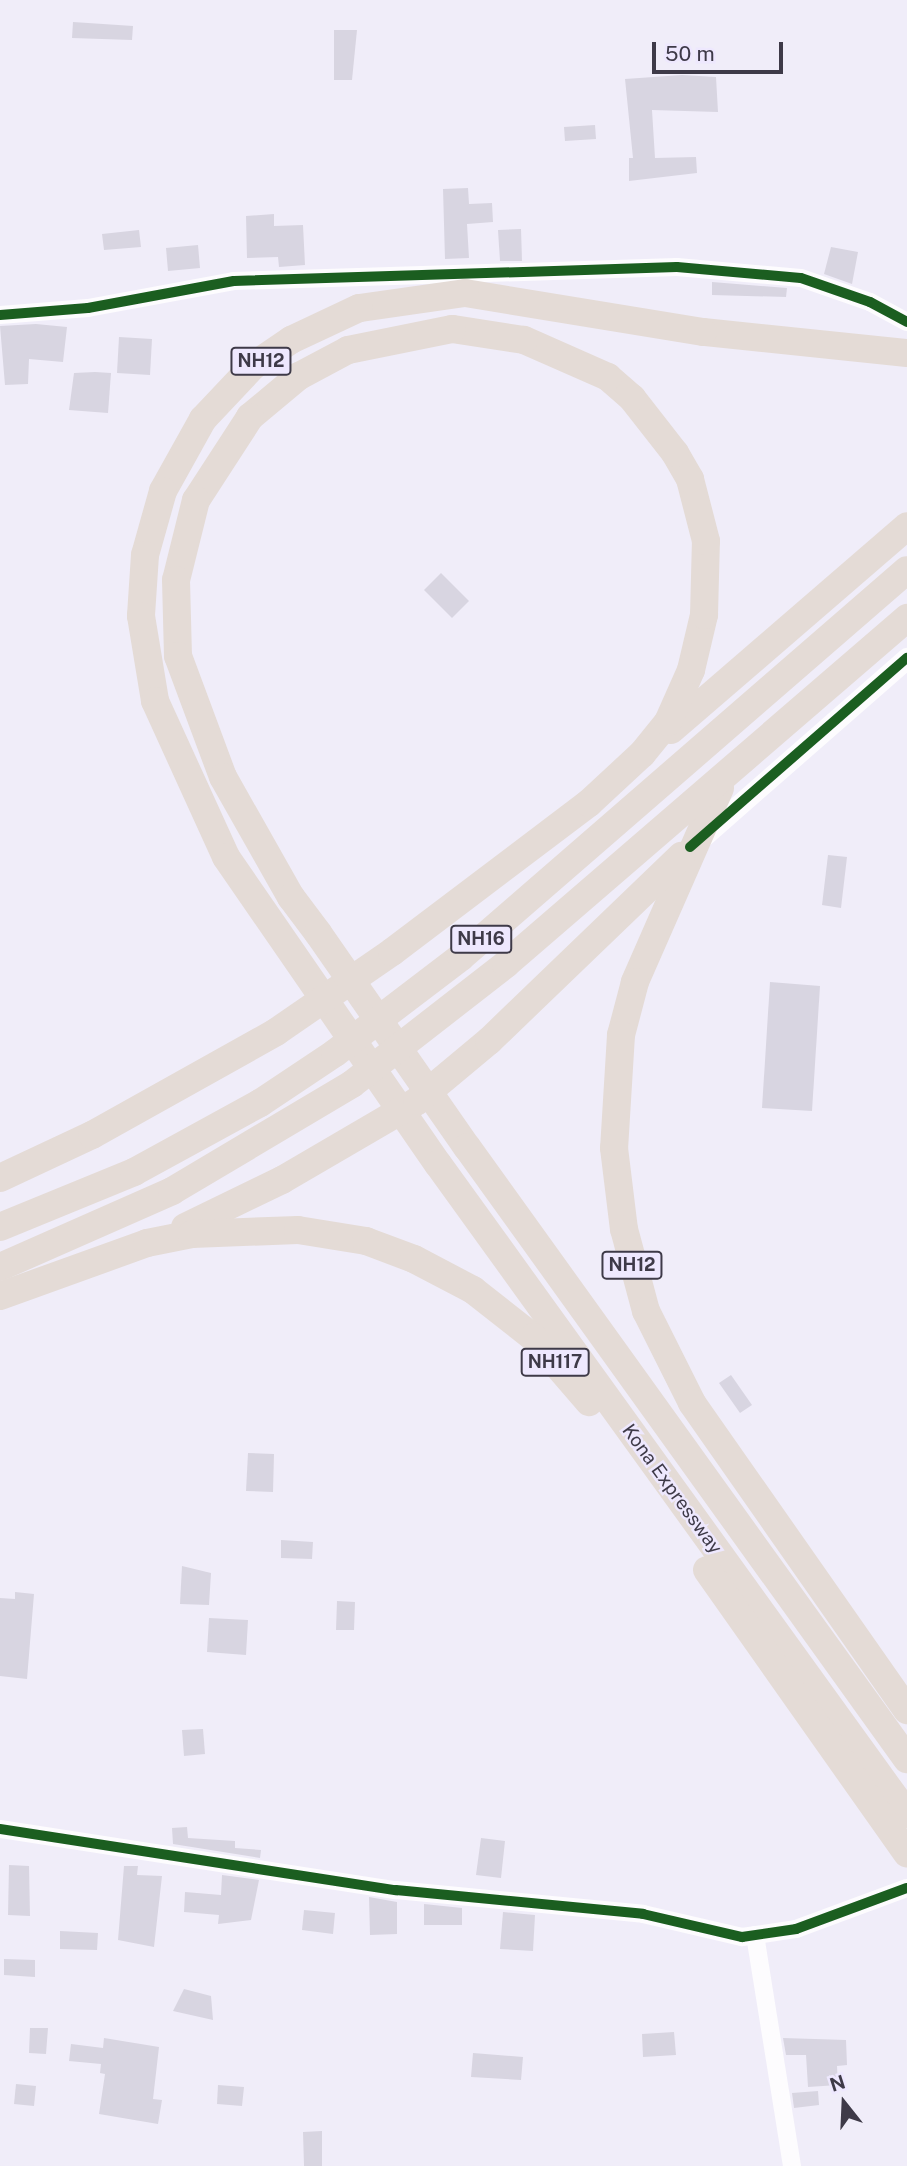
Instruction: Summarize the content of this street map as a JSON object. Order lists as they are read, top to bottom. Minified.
{"streets":{"highway":["NH12","NH16","NH117","Kona Expressway"]},"crossings":[["NH12","NH16"]],"scale_bar":"50 m","north":"top"}
